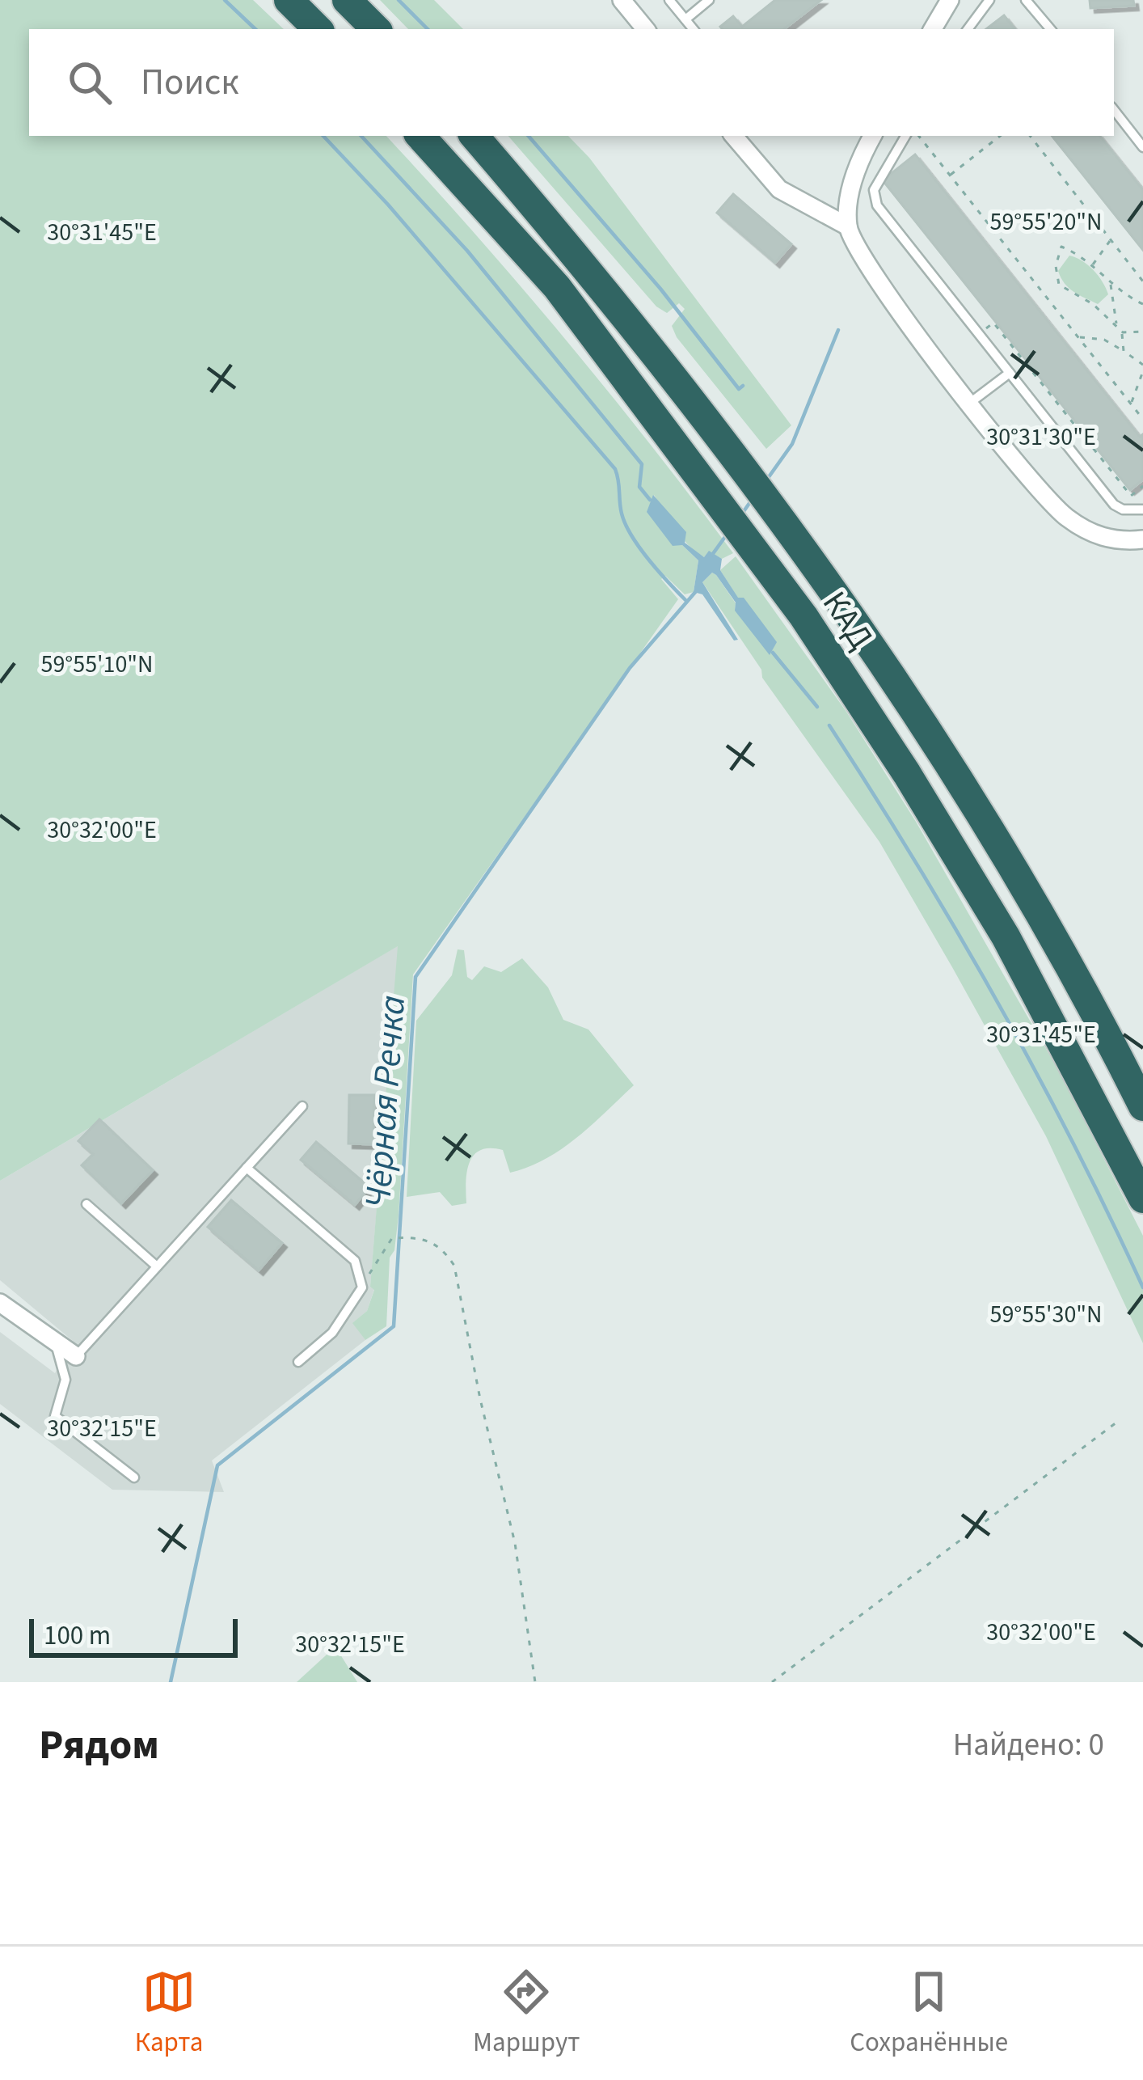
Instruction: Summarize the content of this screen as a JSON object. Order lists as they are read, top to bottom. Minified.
{"streets":{"highway":["КАД"]},"water":["Чёрная Речка"],"scale_bar":"100 m","page":{"search":"Поиск","scale":"100 m","heading":["Рядом","Найдено: 0"],"nav":["Карта","Маршрут","Сохранённые"]},"coordinates":["59°55'20\"N","30°31'45\"E","30°31'30\"E","59°55'10\"N","30°32'00\"E","59°55'30\"N","30°32'15\"E"]}
